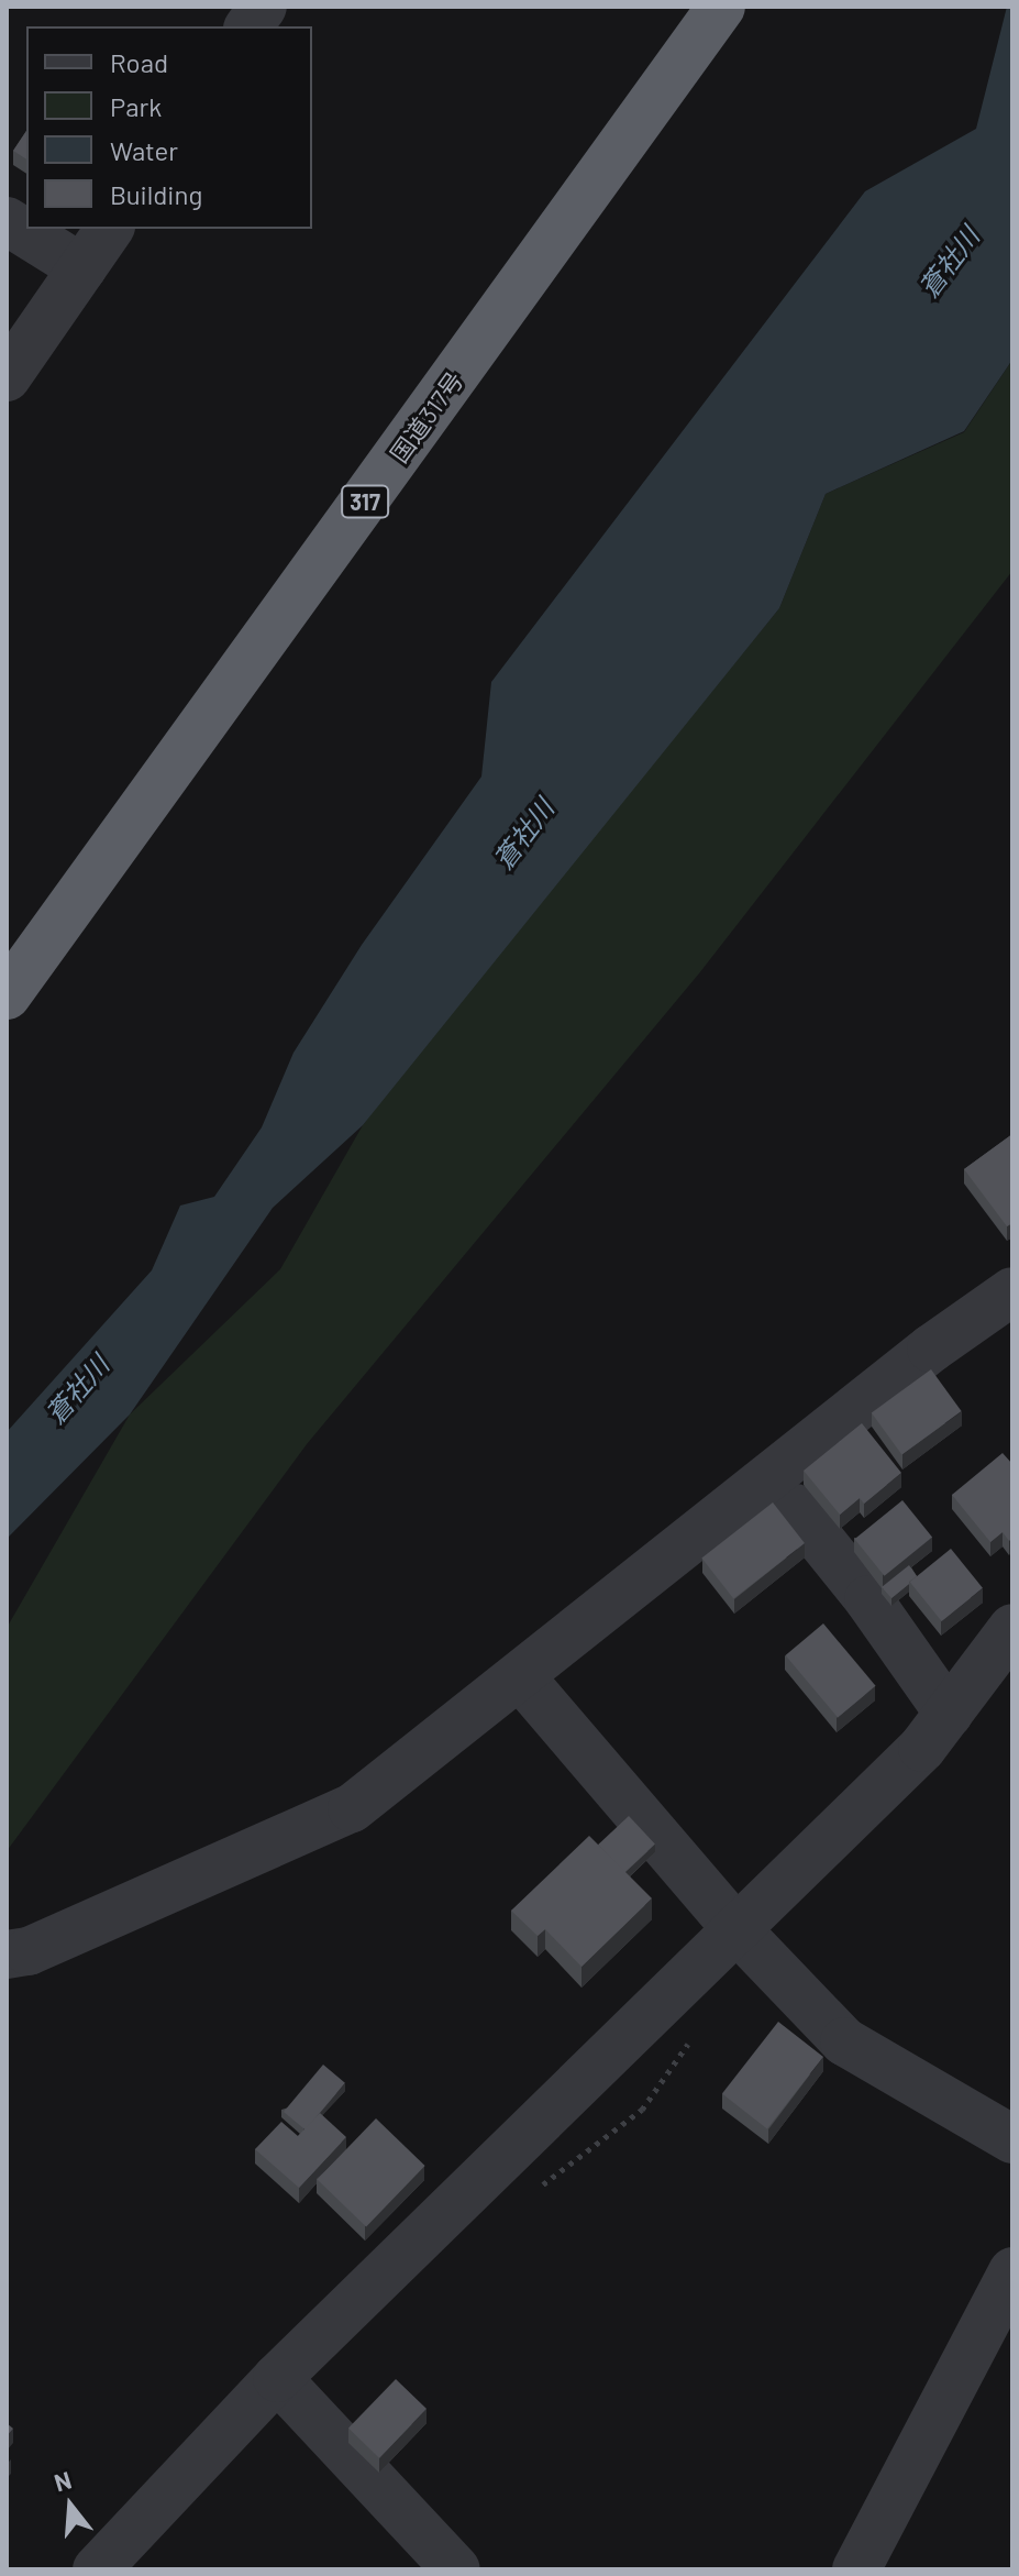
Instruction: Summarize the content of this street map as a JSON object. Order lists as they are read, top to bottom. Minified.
{"streets":{"highway":["国道317号","317"]},"water":["蒼社川"],"legend":["Road","Park","Water","Building"],"north":"top"}
